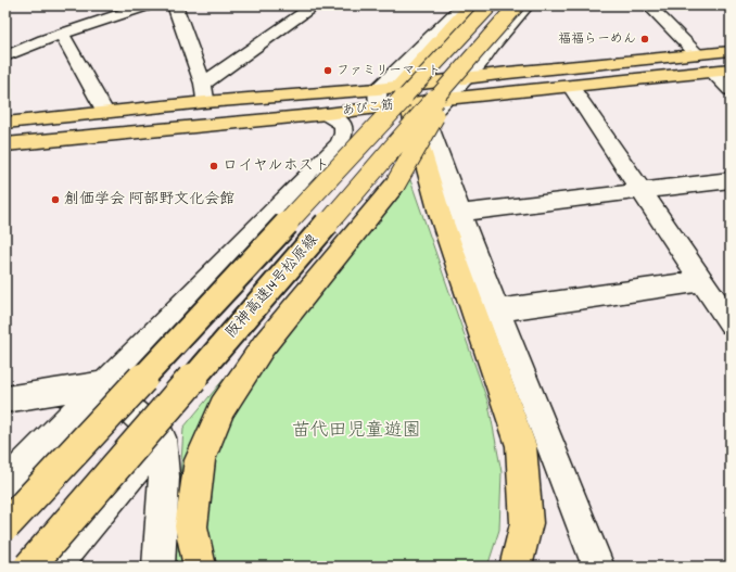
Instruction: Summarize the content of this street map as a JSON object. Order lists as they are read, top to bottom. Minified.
{"streets":{"main road":["あびこ筋","阪神高速14号松原線"]},"crossings":[["あびこ筋","阪神高速14号松原線"]],"parks":["苗代田児童遊園"],"places":["福福らーめん","ファミリーマート","ロイヤルホスト","創価学会 阿部野文化会館"]}
